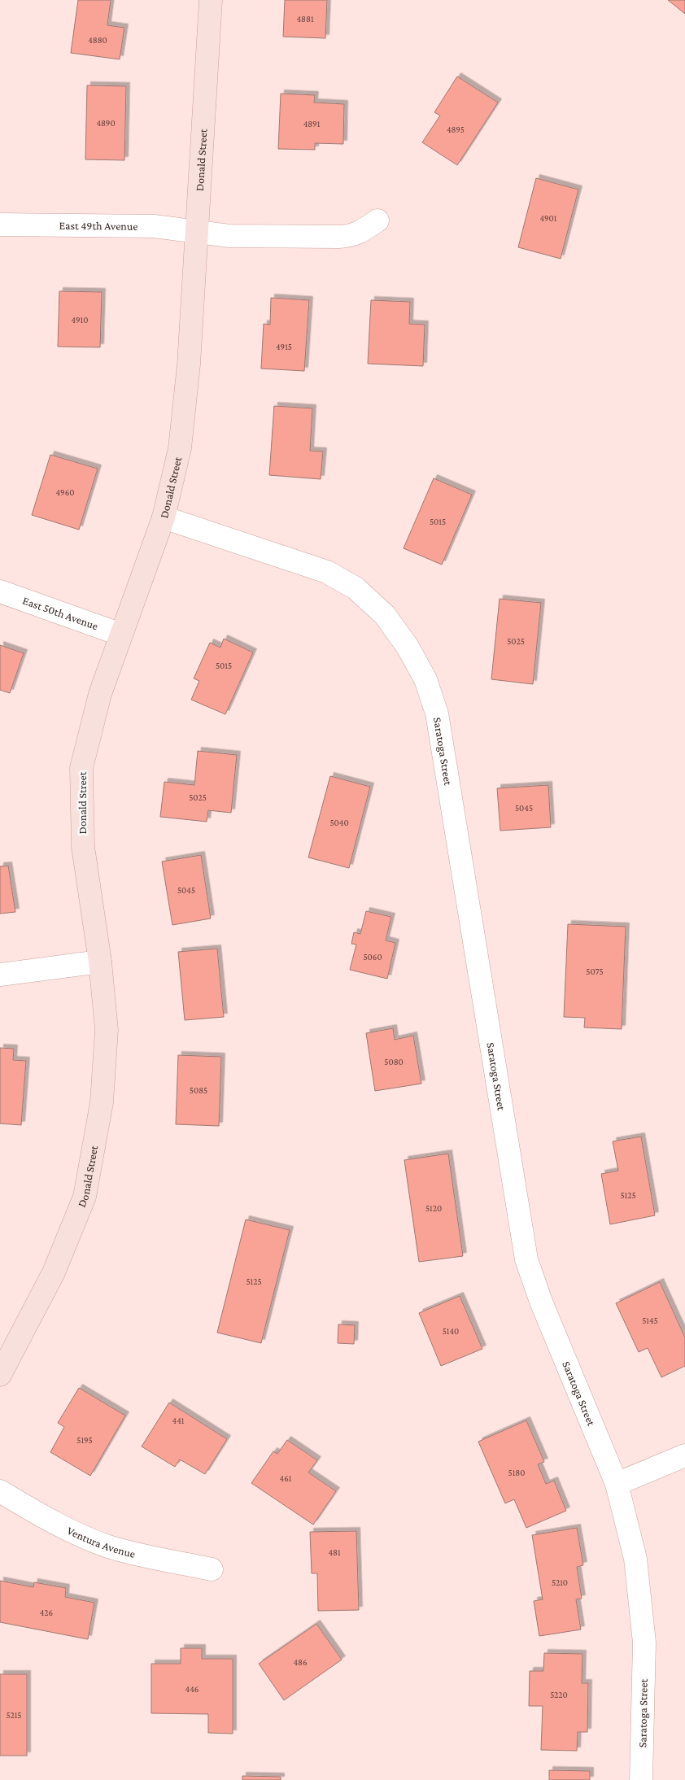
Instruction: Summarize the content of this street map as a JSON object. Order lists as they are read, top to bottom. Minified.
{"streets":{"street":["Donald Street","East 49th Avenue","East 50th Avenue","Saratoga Street","Ventura Avenue"]},"crossings":[["Donald Street","East 49th Avenue"],["Donald Street","East 50th Avenue"],["Donald Street","Saratoga Street"]],"house_numbers":["4881","4880","4890","4891","4895","4901","4910","4915","4960","5015","5025","5015","5025","5045","5040","5045","5060","5075","5080","5085","5125","5120","5125","5145","5140","441","5195","5180","461","481","5210","426","486","446","5220","5215"]}
